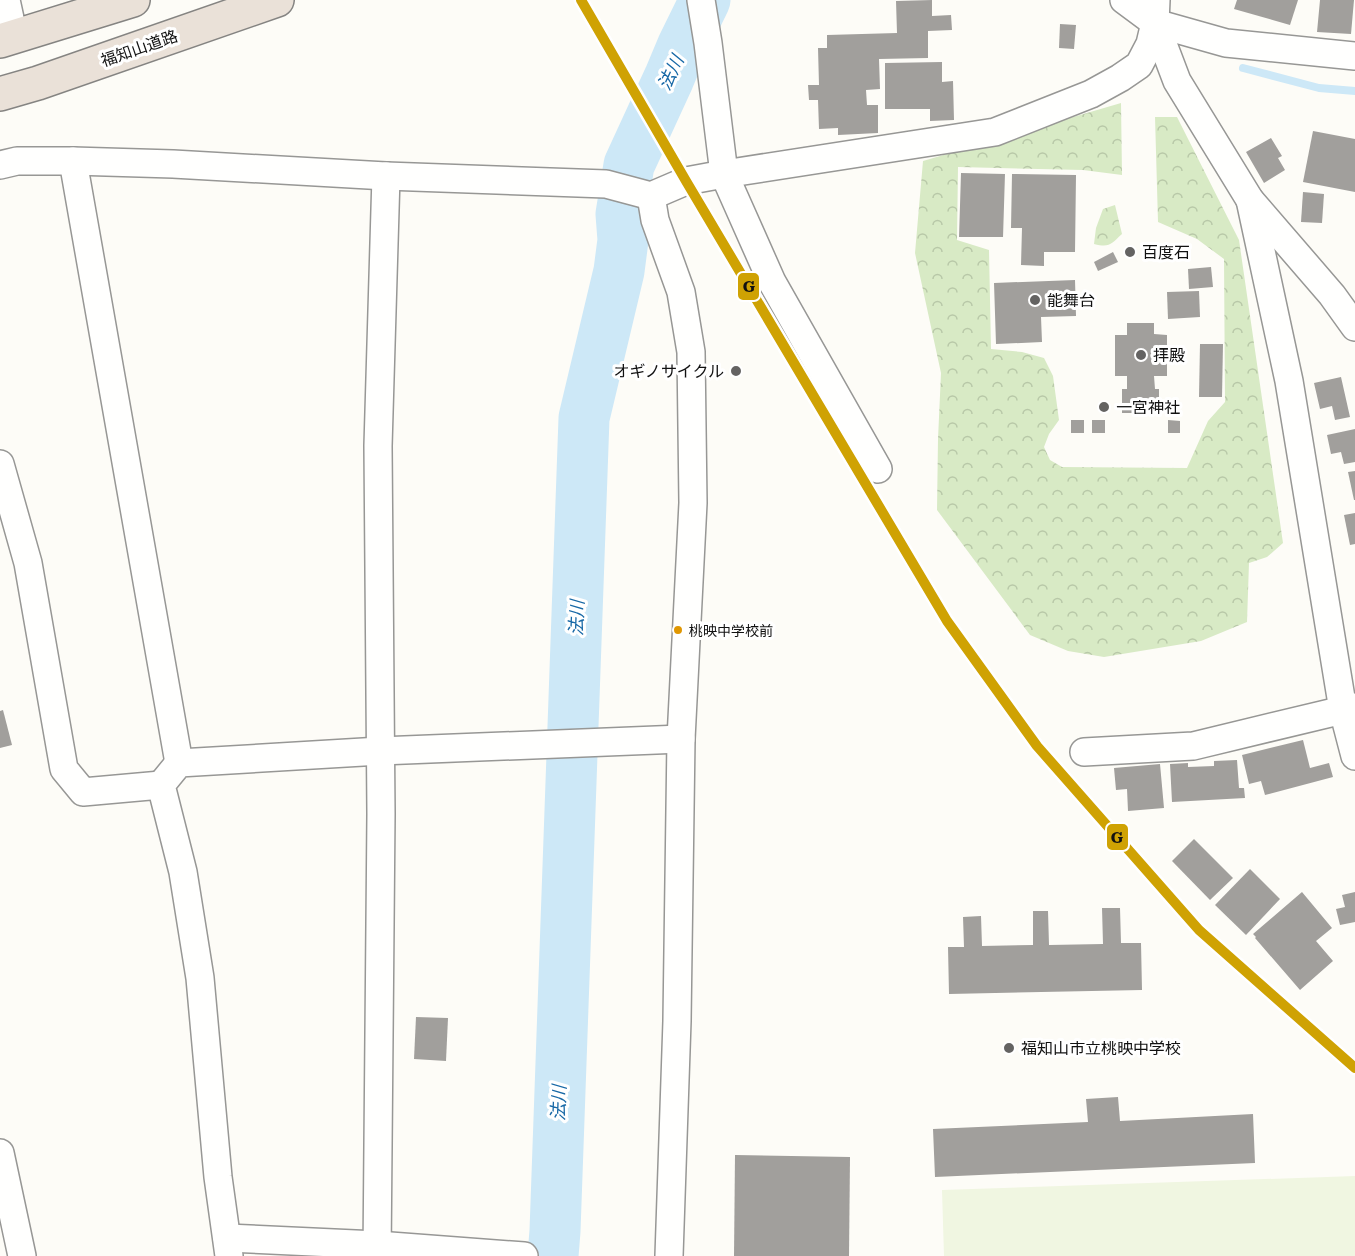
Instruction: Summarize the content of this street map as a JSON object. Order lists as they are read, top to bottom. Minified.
{"streets":{"highway":["福知山道路"]},"water":["法川"],"places":["百度石","能舞台","拝殿","オギノサイクル","一宮神社","桃映中学校前","福知山市立桃映中学校"],"lines":["transit line G"]}
